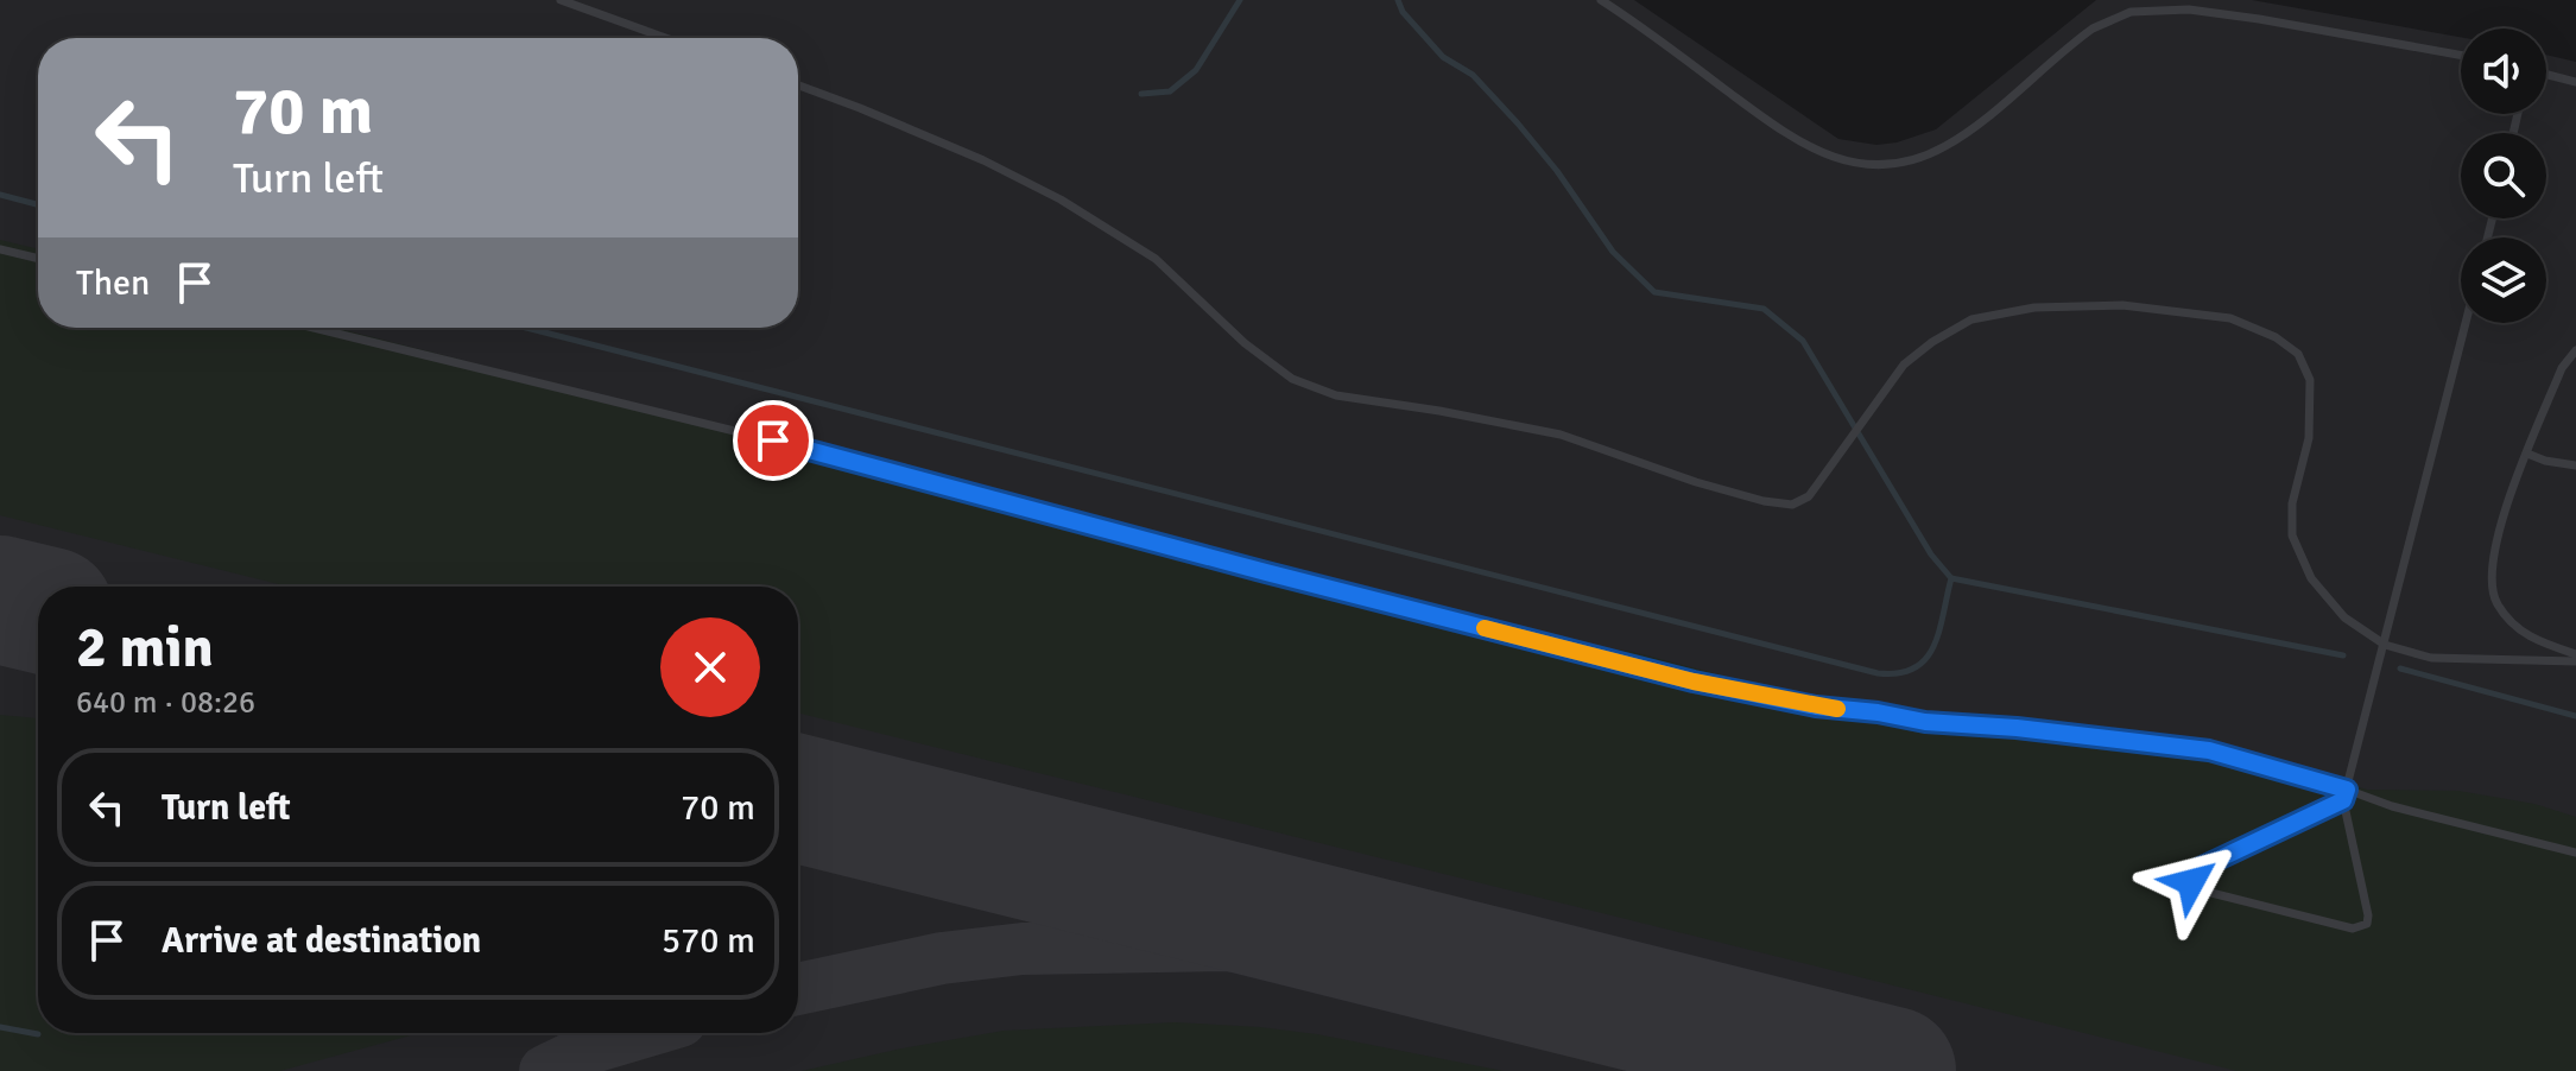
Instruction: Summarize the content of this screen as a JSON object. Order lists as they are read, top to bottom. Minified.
{"page":{"turn":["70 m","Turn left"],"then":"Then","heading":["2 min","640 m · 08:26"],"list":[{"name":"Turn left","value":"70 m"},{"name":"Arrive at destination","value":"570 m"}]}}
